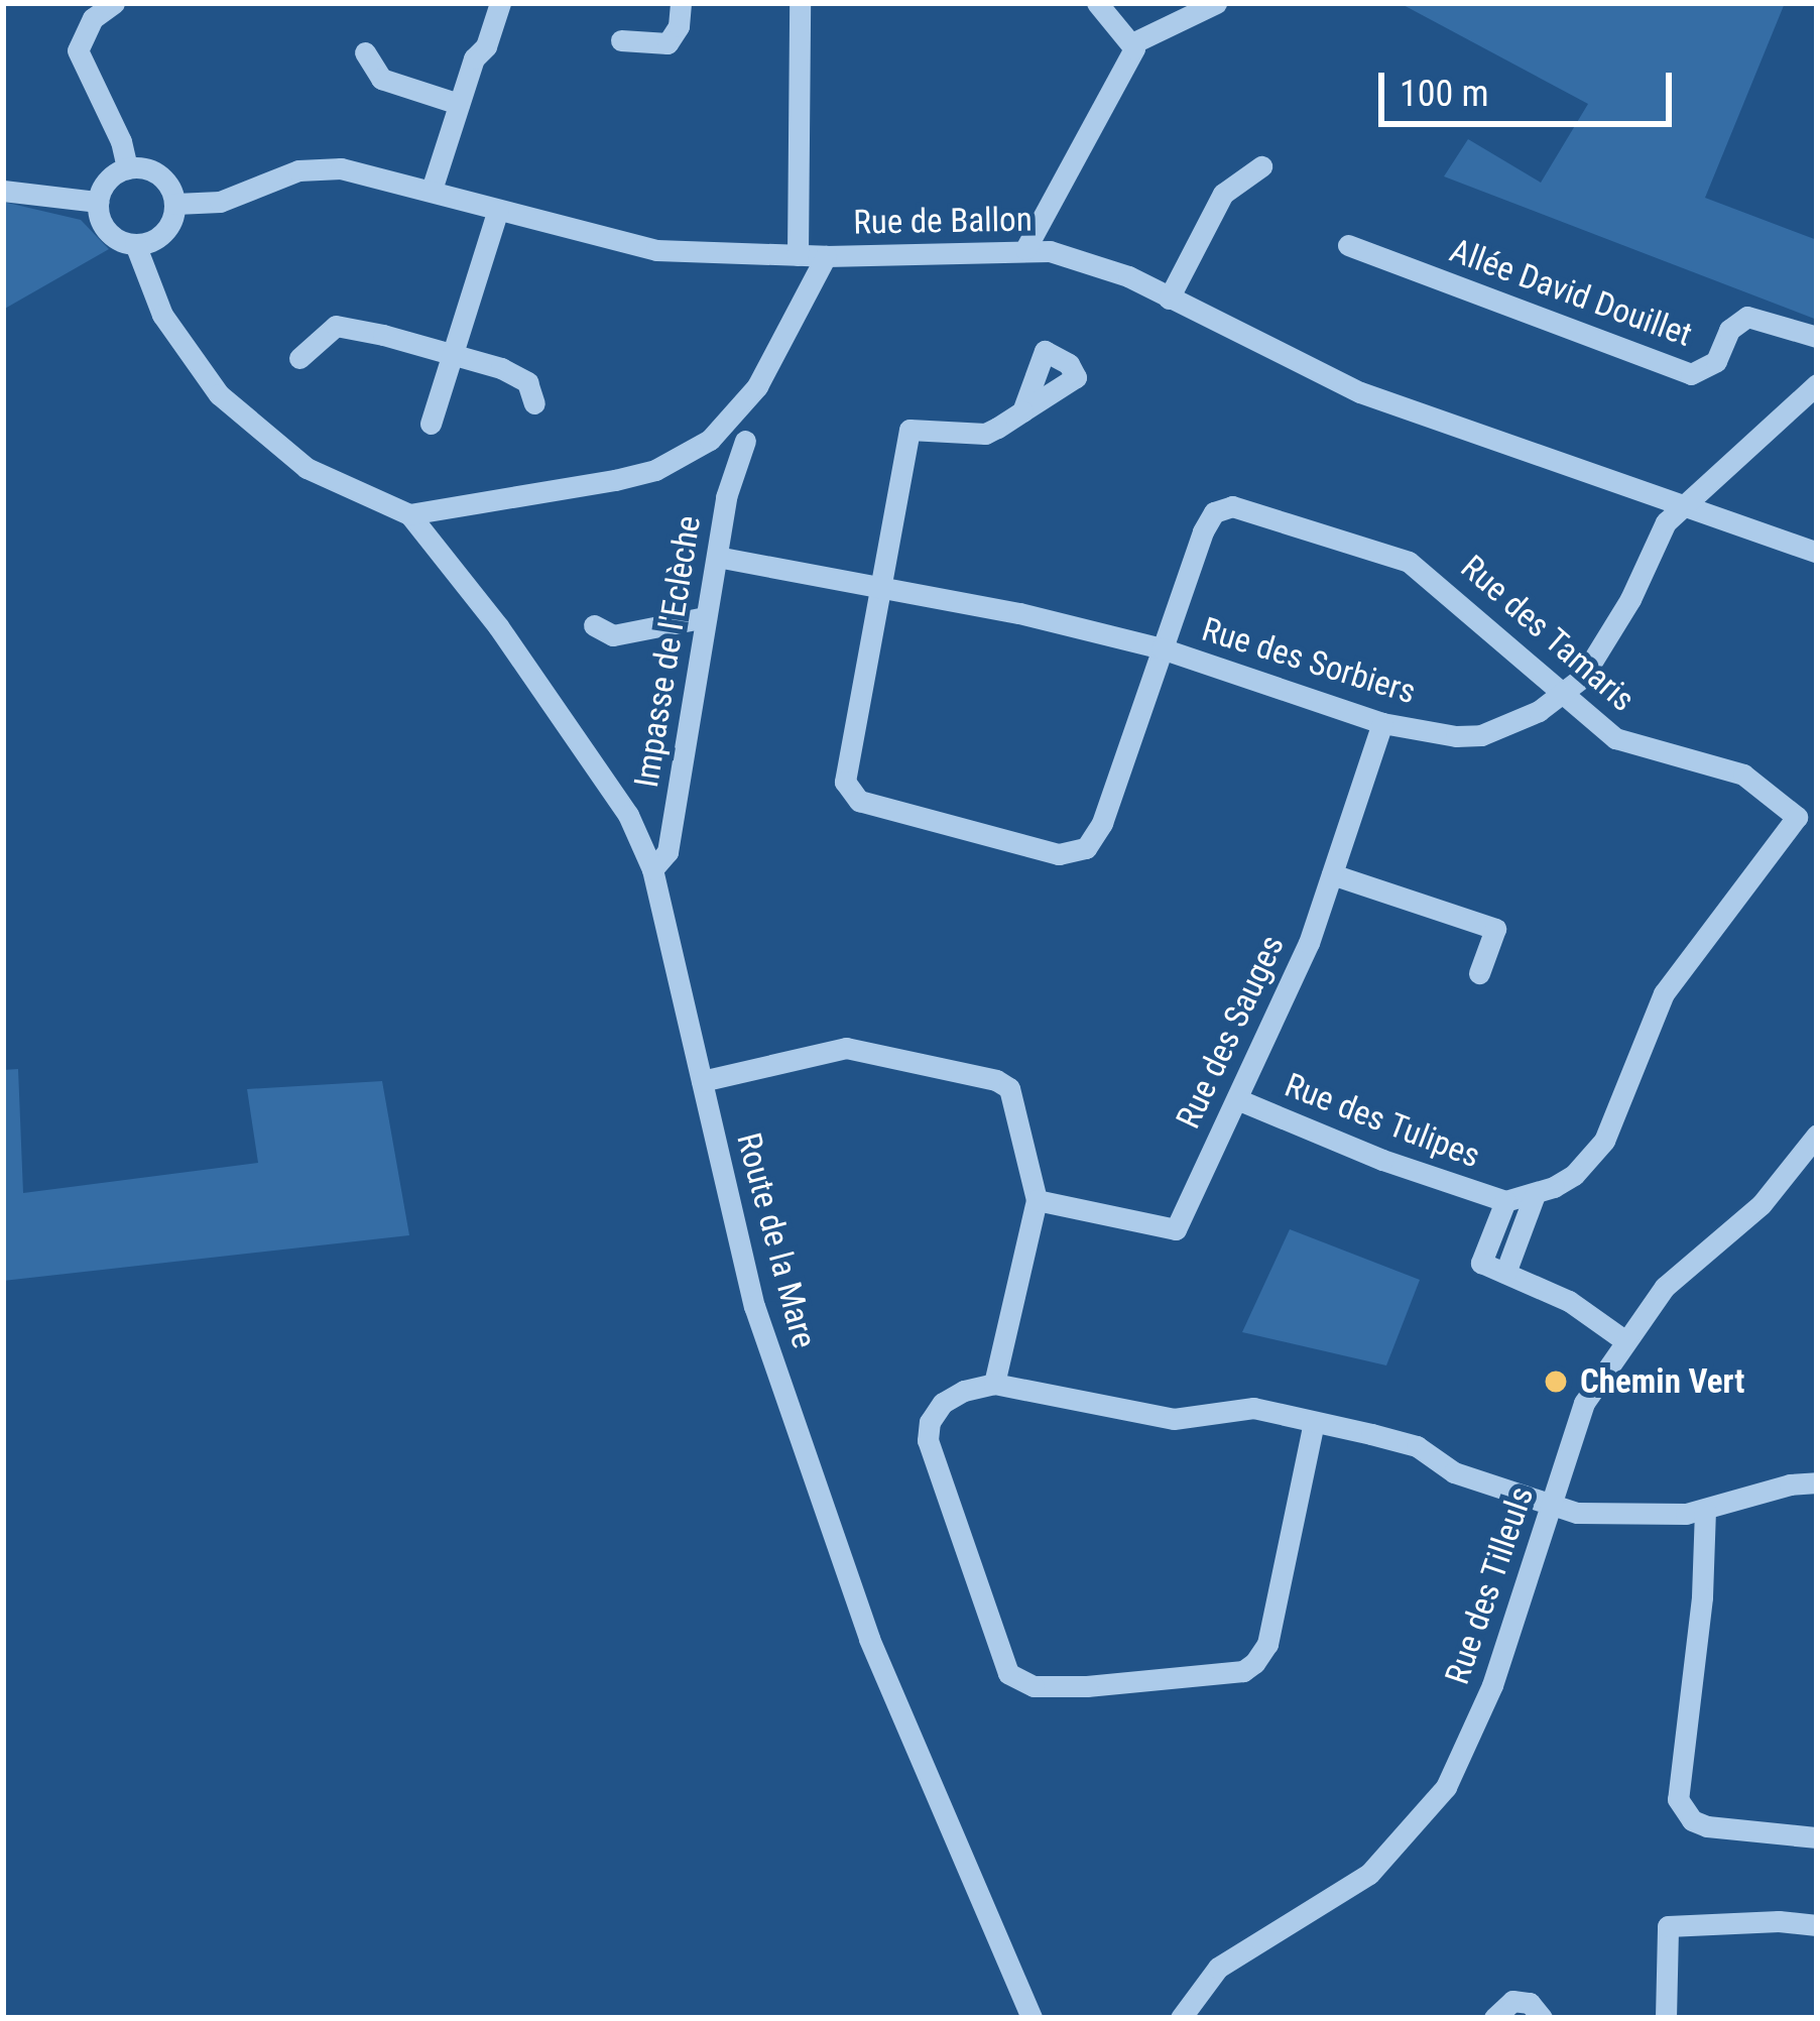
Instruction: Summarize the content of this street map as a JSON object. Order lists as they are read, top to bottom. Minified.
{"streets":{"street":["Rue de Ballon","Allée David Douillet","Rue des Tamaris","Impasse de l'Eclèche","Rue des Sorbiers","Rue des Sauges","Rue des Tulipes","Route de la Mare","Rue des Tilleuls"]},"crossings":[["Rue de Ballon","Rue des Sorbiers"],["Rue des Tamaris","Rue des Sorbiers"],["Rue des Tamaris","Rue des Tulipes"],["Impasse de l'Eclèche","Rue des Sorbiers"],["Impasse de l'Eclèche","Route de la Mare"],["Rue des Sorbiers","Rue des Sauges"],["Rue des Sauges","Rue des Tulipes"]],"places":["Chemin Vert"],"scale_bar":"100 m"}
